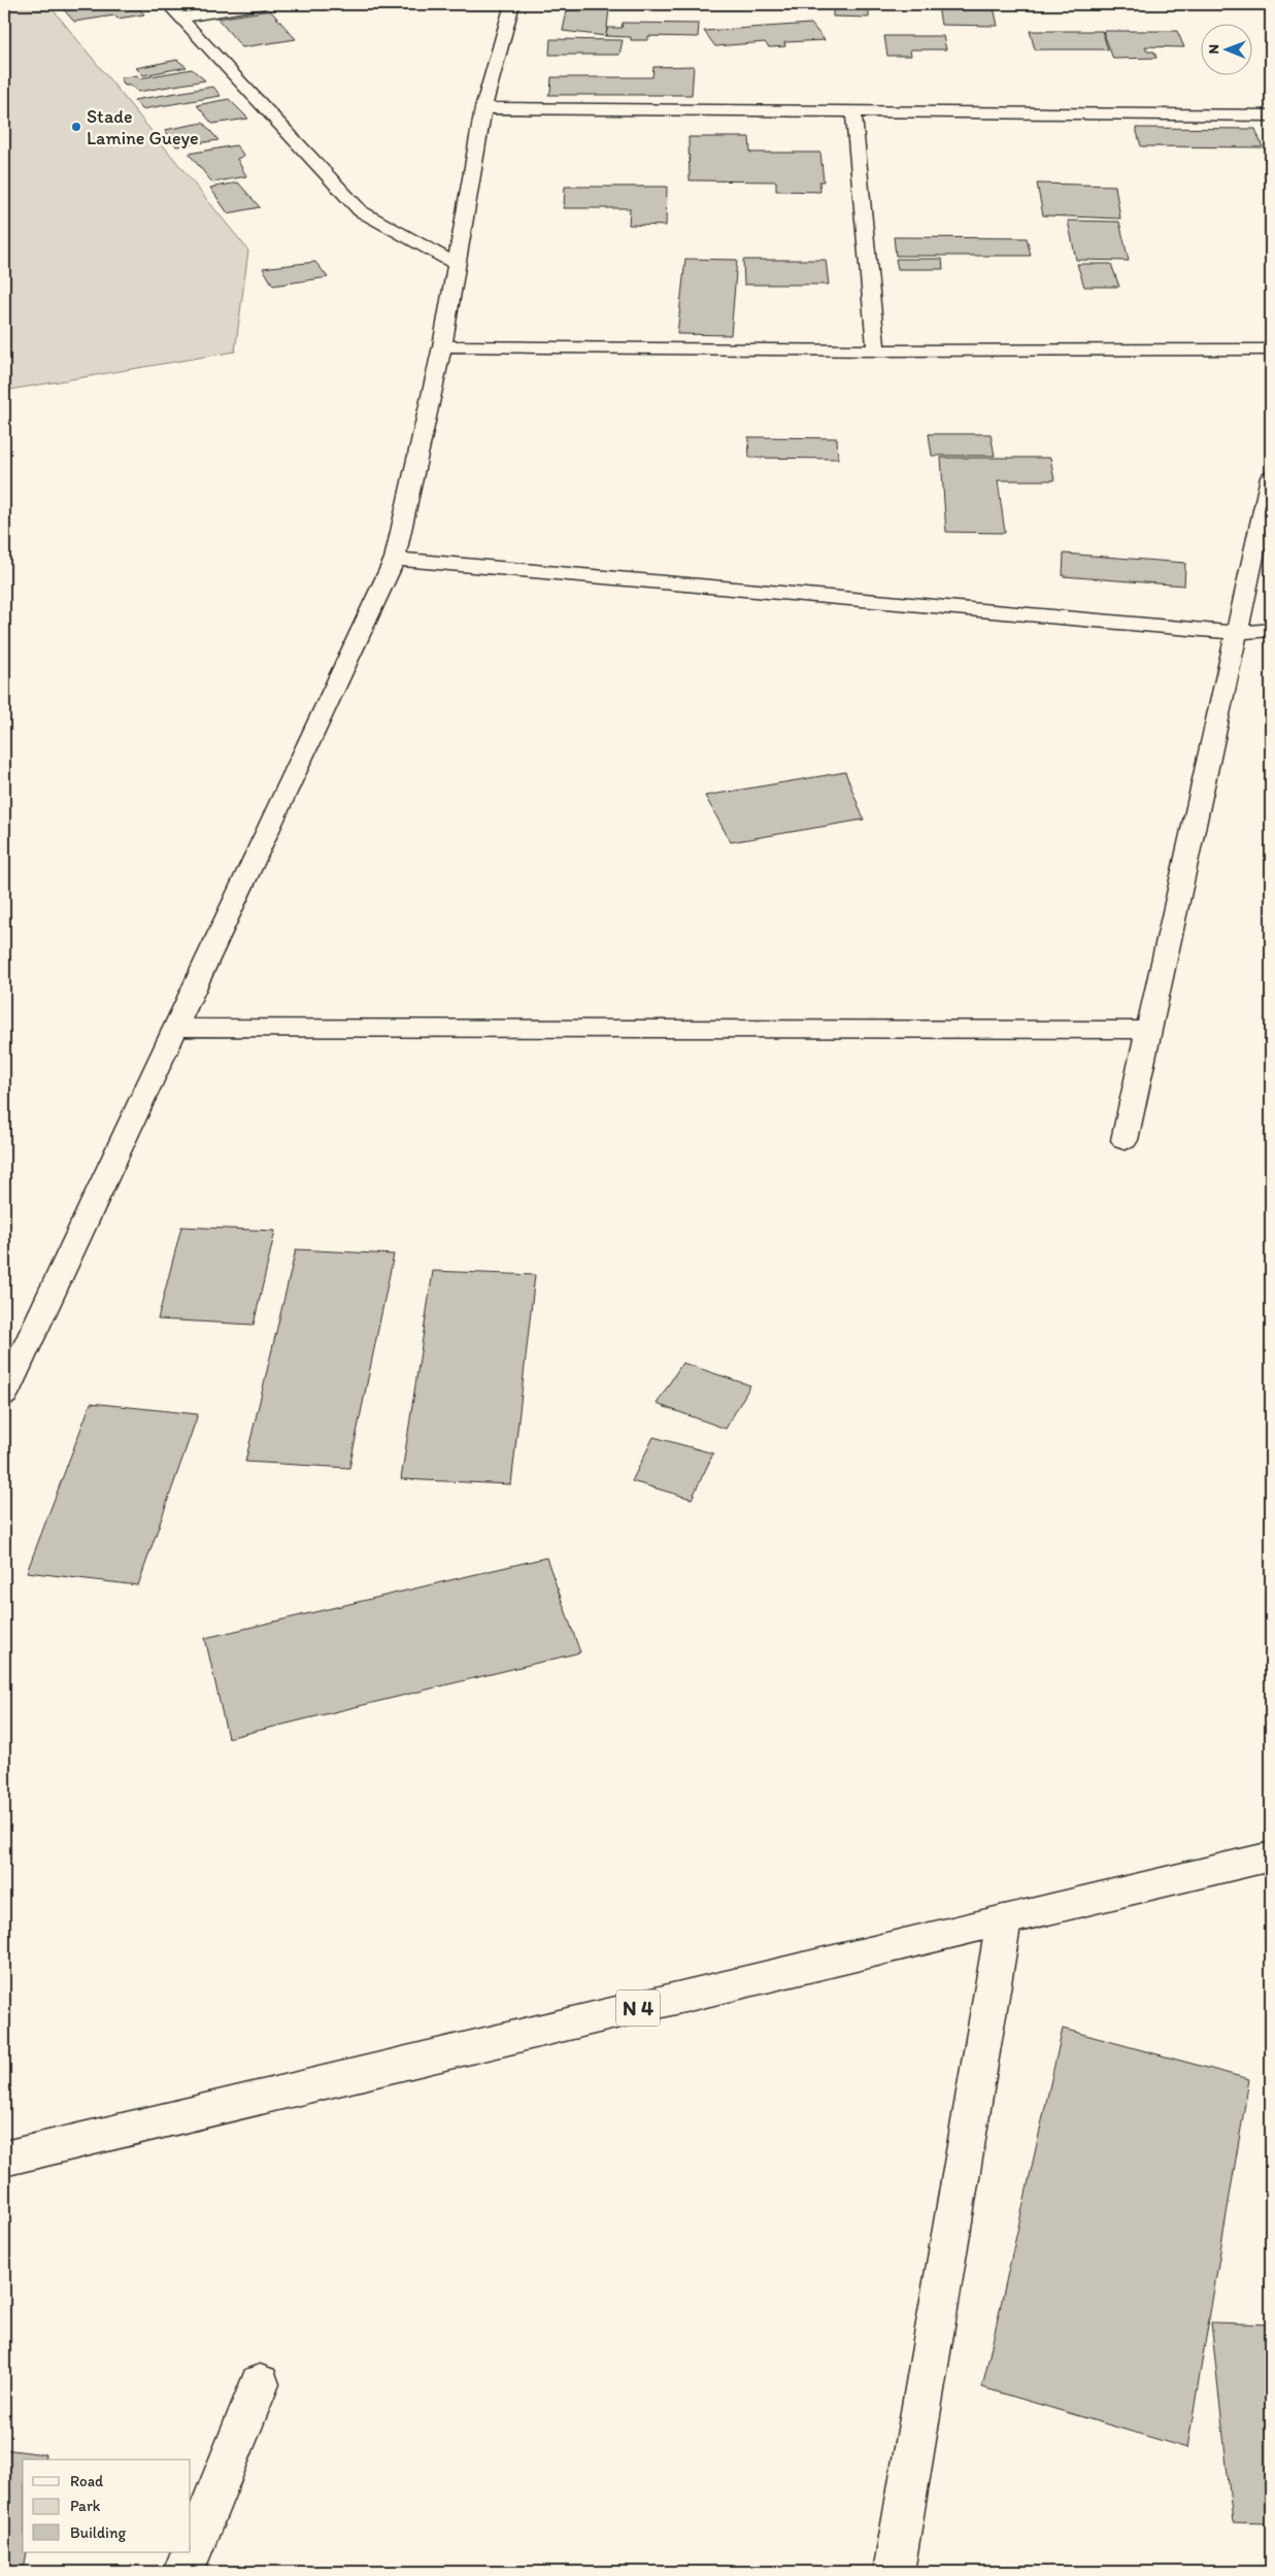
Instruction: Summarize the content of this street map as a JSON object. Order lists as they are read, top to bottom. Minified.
{"streets":{"main road":["N 4"]},"places":["Stade Lamine Gueye"],"legend":["Road","Park","Building"],"north":"left"}
